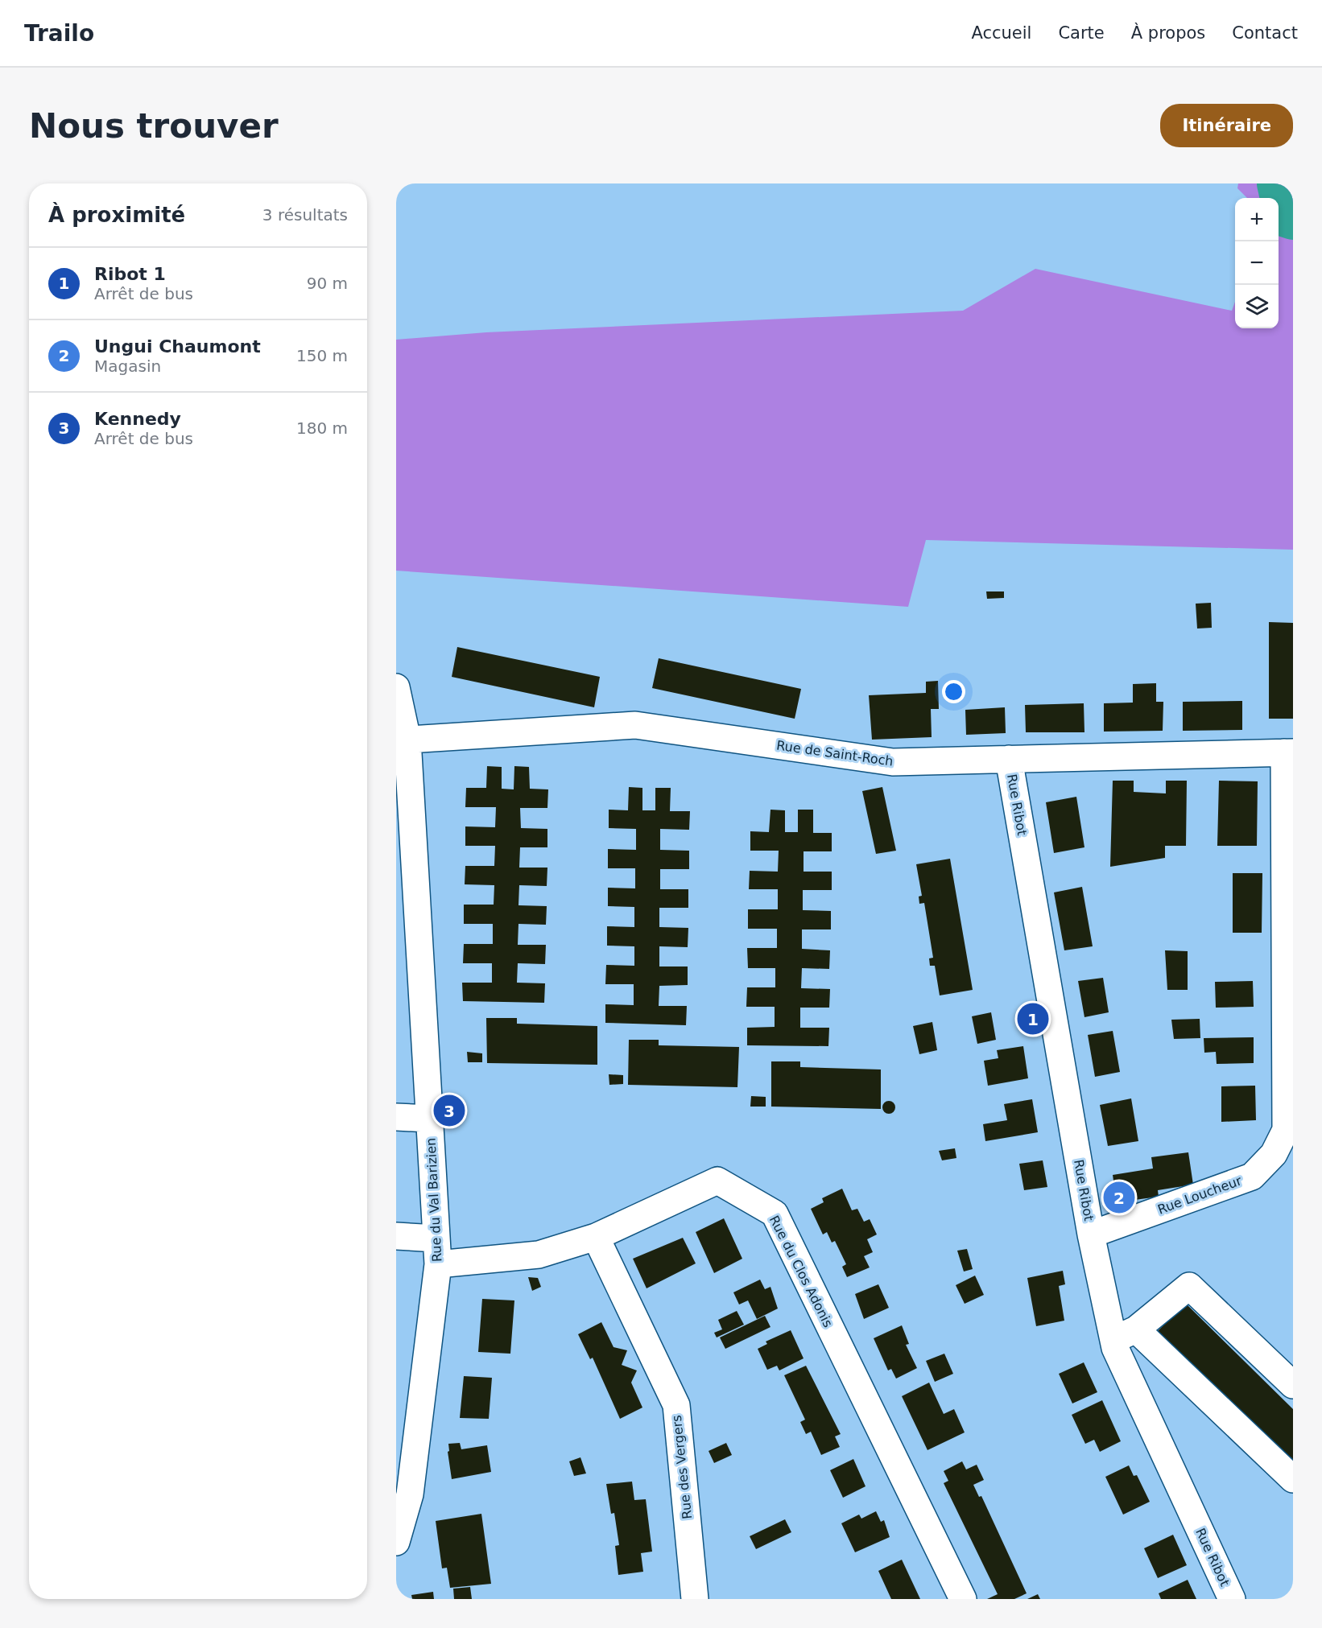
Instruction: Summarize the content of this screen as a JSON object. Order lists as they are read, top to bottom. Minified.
{"streets":{"street":["Rue de Saint-Roch","Rue Ribot","Rue Loucheur","Rue du Val Barizien","Rue du Clos Adonis","Rue des Vergers"]},"crossings":[["Rue de Saint-Roch","Rue Ribot"],["Rue de Saint-Roch","Rue Loucheur"],["Rue de Saint-Roch","Rue du Val Barizien"],["Rue Ribot","Rue Loucheur"],["Rue du Val Barizien","Rue du Clos Adonis"],["Rue du Clos Adonis","Rue des Vergers"]],"page":{"header":"Trailo","nav":["Accueil","Carte","À propos","Contact"],"buttons":"Itinéraire","title":"Nous trouver","heading":["À proximité","3 résultats"],"map_buttons":["+","−"],"list":[{"mark":"1","name":"Ribot 1","note":"Arrêt de bus","value":"90 m"},{"mark":"2","name":"Ungui Chaumont","note":"Magasin","value":"150 m"},{"mark":"3","name":"Kennedy","note":"Arrêt de bus","value":"180 m"}],"pins":["1","3","2"]}}
